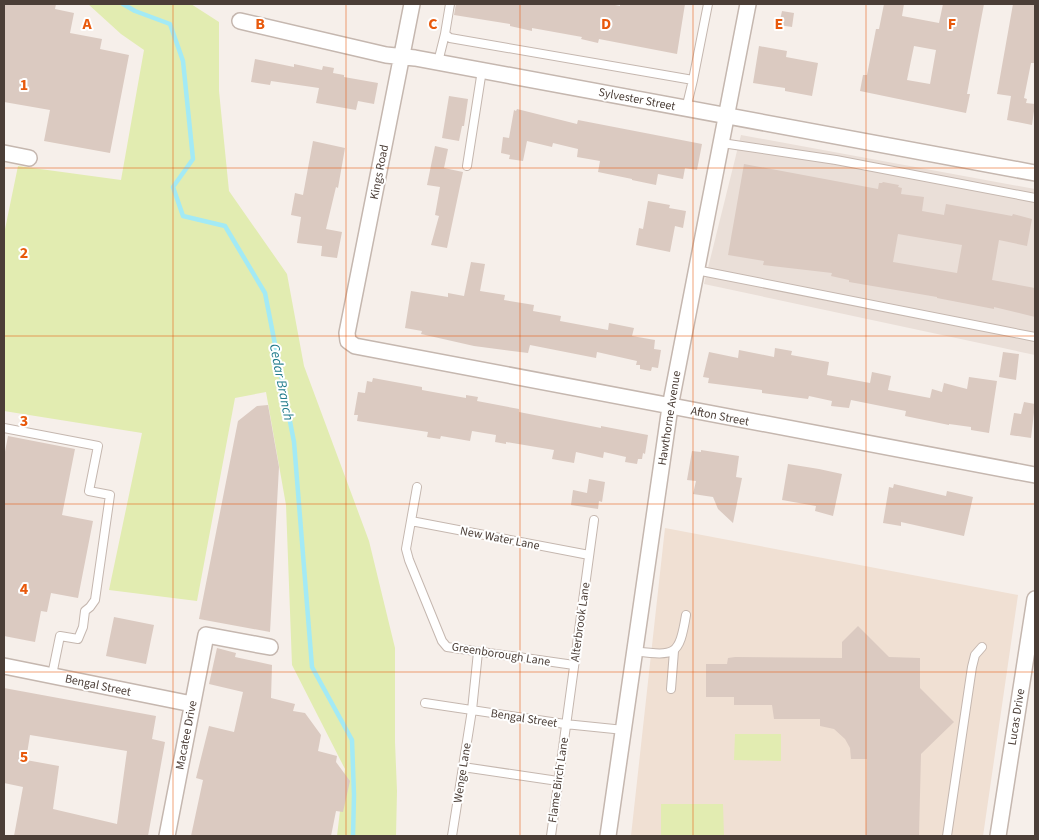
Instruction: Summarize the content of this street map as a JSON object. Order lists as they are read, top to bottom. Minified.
{"streets":{"street":["Sylvester Street","Kings Road","Afton Street","Hawthorne Avenue","Bengal Street","Lucas Drive","Macatee Drive"],"lane":["New Water Lane","Alterbrook Lane","Greenborough Lane","Wenge Lane","Flame Birch Lane"]},"crossings":[["Sylvester Street","Kings Road"],["Sylvester Street","Hawthorne Avenue"],["Kings Road","Afton Street"],["Afton Street","Hawthorne Avenue"],["Hawthorne Avenue","Bengal Street"],["New Water Lane","Alterbrook Lane"],["New Water Lane","Greenborough Lane"],["Alterbrook Lane","Greenborough Lane"],["Alterbrook Lane","Bengal Street"],["Alterbrook Lane","Flame Birch Lane"],["Greenborough Lane","Wenge Lane"],["Bengal Street","Macatee Drive"],["Bengal Street","Wenge Lane"],["Bengal Street","Flame Birch Lane"]],"water":["Cedar Branch"],"grid":{"columns":["A","B","C","D","E","F"],"rows":["1","2","3","4","5"]}}
